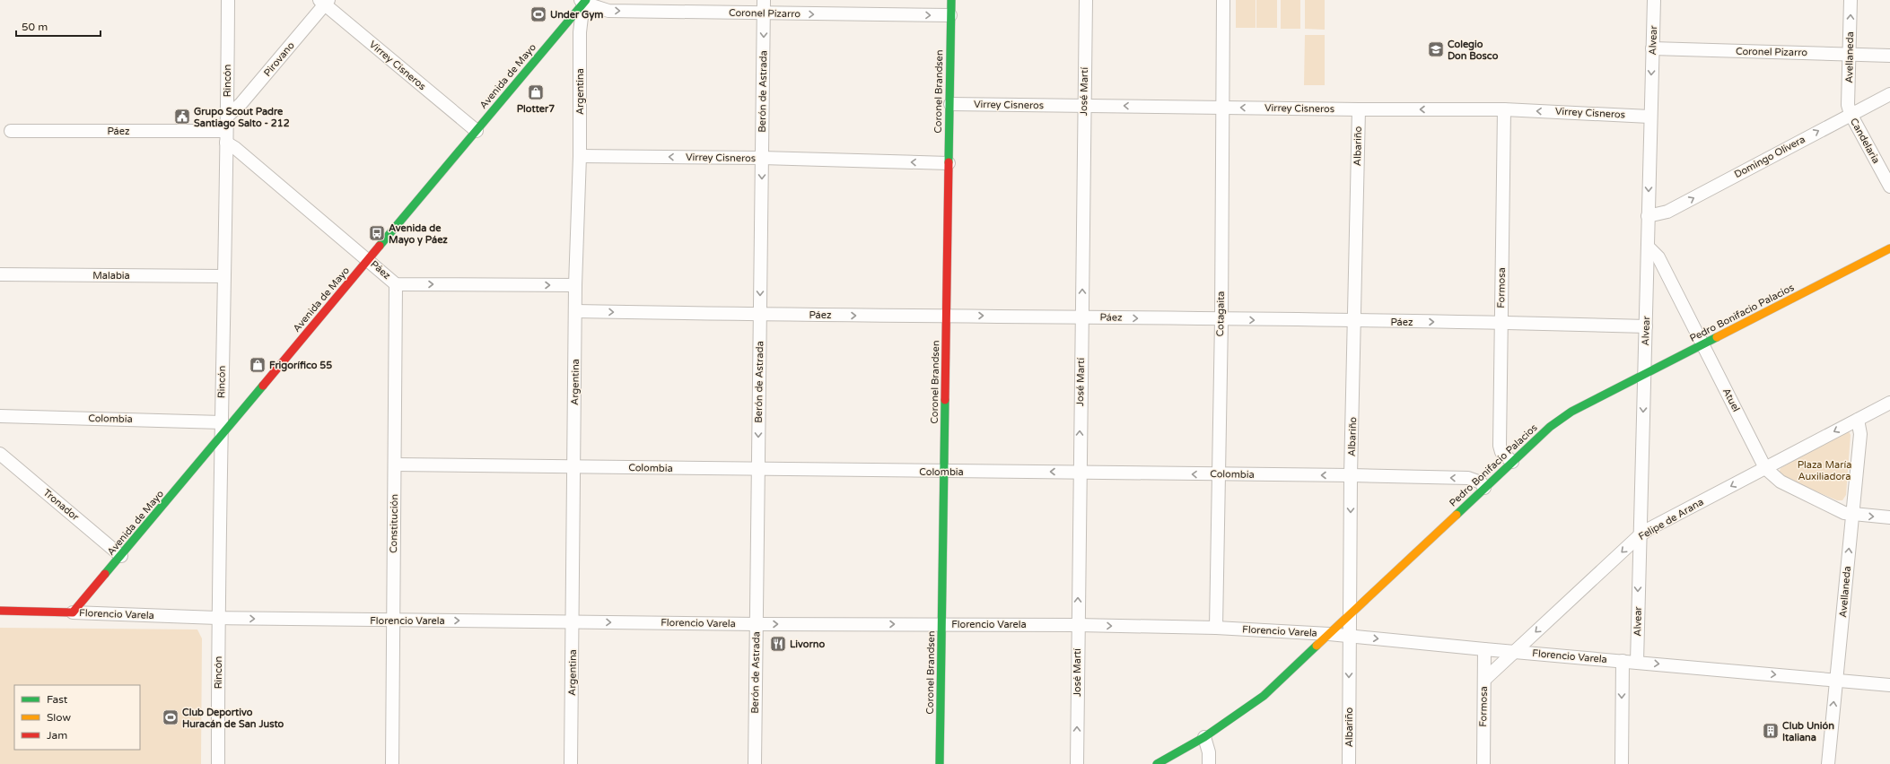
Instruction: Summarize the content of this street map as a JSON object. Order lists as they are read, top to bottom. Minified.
{"streets":{"street":["Coronel Pizarro","Alvear","Avellaneda","Pirovano","Virrey Cisneros","Avenida de Mayo","Rincón","Argentina","Berón de Astrada","Coronel Brandsen","José Martí","Páez","Candelaria","Albariño","Domingo Olivera","Malabia","Formosa","Pedro Bonifacio Palacios","Cotagaita","Atuel","Colombia","Tronador","Felipe de Arana","Constitución","Florencio Varela"]},"crossings":[["Coronel Pizarro","Alvear"],["Coronel Pizarro","Avellaneda"],["Coronel Pizarro","Avenida de Mayo"],["Coronel Pizarro","Argentina"],["Coronel Pizarro","Berón de Astrada"],["Coronel Pizarro","Coronel Brandsen"],["Alvear","Virrey Cisneros"],["Alvear","Páez"],["Alvear","Domingo Olivera"],["Alvear","Pedro Bonifacio Palacios"],["Alvear","Atuel"],["Alvear","Felipe de Arana"],["Alvear","Florencio Varela"],["Avellaneda","Candelaria"],["Avellaneda","Domingo Olivera"],["Avellaneda","Atuel"],["Avellaneda","Felipe de Arana"],["Avellaneda","Florencio Varela"],["Pirovano","Virrey Cisneros"],["Pirovano","Rincón"],["Virrey Cisneros","Avenida de Mayo"],["Virrey Cisneros","Argentina"],["Virrey Cisneros","Berón de Astrada"],["Virrey Cisneros","Coronel Brandsen"],["Virrey Cisneros","José Martí"],["Virrey Cisneros","Albariño"],["Virrey Cisneros","Formosa"],["Virrey Cisneros","Cotagaita"],["Avenida de Mayo","Rincón"],["Avenida de Mayo","Argentina"],["Avenida de Mayo","Páez"],["Avenida de Mayo","Tronador"],["Avenida de Mayo","Florencio Varela"],["Rincón","Páez"],["Rincón","Malabia"],["Rincón","Colombia"],["Rincón","Florencio Varela"],["Argentina","Páez"],["Argentina","Colombia"],["Argentina","Florencio Varela"],["Berón de Astrada","Páez"],["Berón de Astrada","Colombia"],["Berón de Astrada","Florencio Varela"],["Coronel Brandsen","Páez"],["Coronel Brandsen","Colombia"],["Coronel Brandsen","Florencio Varela"],["José Martí","Páez"],["José Martí","Colombia"],["José Martí","Florencio Varela"],["Páez","Albariño"],["Páez","Formosa"],["Páez","Cotagaita"],["Páez","Constitución"],["Candelaria","Domingo Olivera"],["Albariño","Pedro Bonifacio Palacios"],["Albariño","Colombia"],["Albariño","Florencio Varela"],["Formosa","Pedro Bonifacio Palacios"],["Formosa","Felipe de Arana"],["Formosa","Florencio Varela"],["Pedro Bonifacio Palacios","Atuel"],["Pedro Bonifacio Palacios","Colombia"],["Pedro Bonifacio Palacios","Florencio Varela"],["Cotagaita","Colombia"],["Cotagaita","Florencio Varela"],["Atuel","Felipe de Arana"],["Colombia","Constitución"],["Felipe de Arana","Florencio Varela"],["Constitución","Florencio Varela"]],"one_way":["Coronel Pizarro","Alvear","Avellaneda","Virrey Cisneros","Berón de Astrada","José Martí","Páez","Albariño","Domingo Olivera","Colombia","Felipe de Arana","Florencio Varela"],"parks":["Plaza María Auxiliadora"],"places":{"sports":["Under Gym","Club Deportivo Huracán de San Justo"],"school or university":["Colegio Don Bosco"],"shop":["Plotter7","Frigorífico 55"],"public building":["Grupo Scout Padre Santiago Salto - 212"],"bus stop":["Avenida de Mayo y Páez"],"restaurant":["Livorno"],"building":["Club Unión Italiana"]},"legend":["Fast","Slow","Jam"],"scale_bar":"50 m"}
